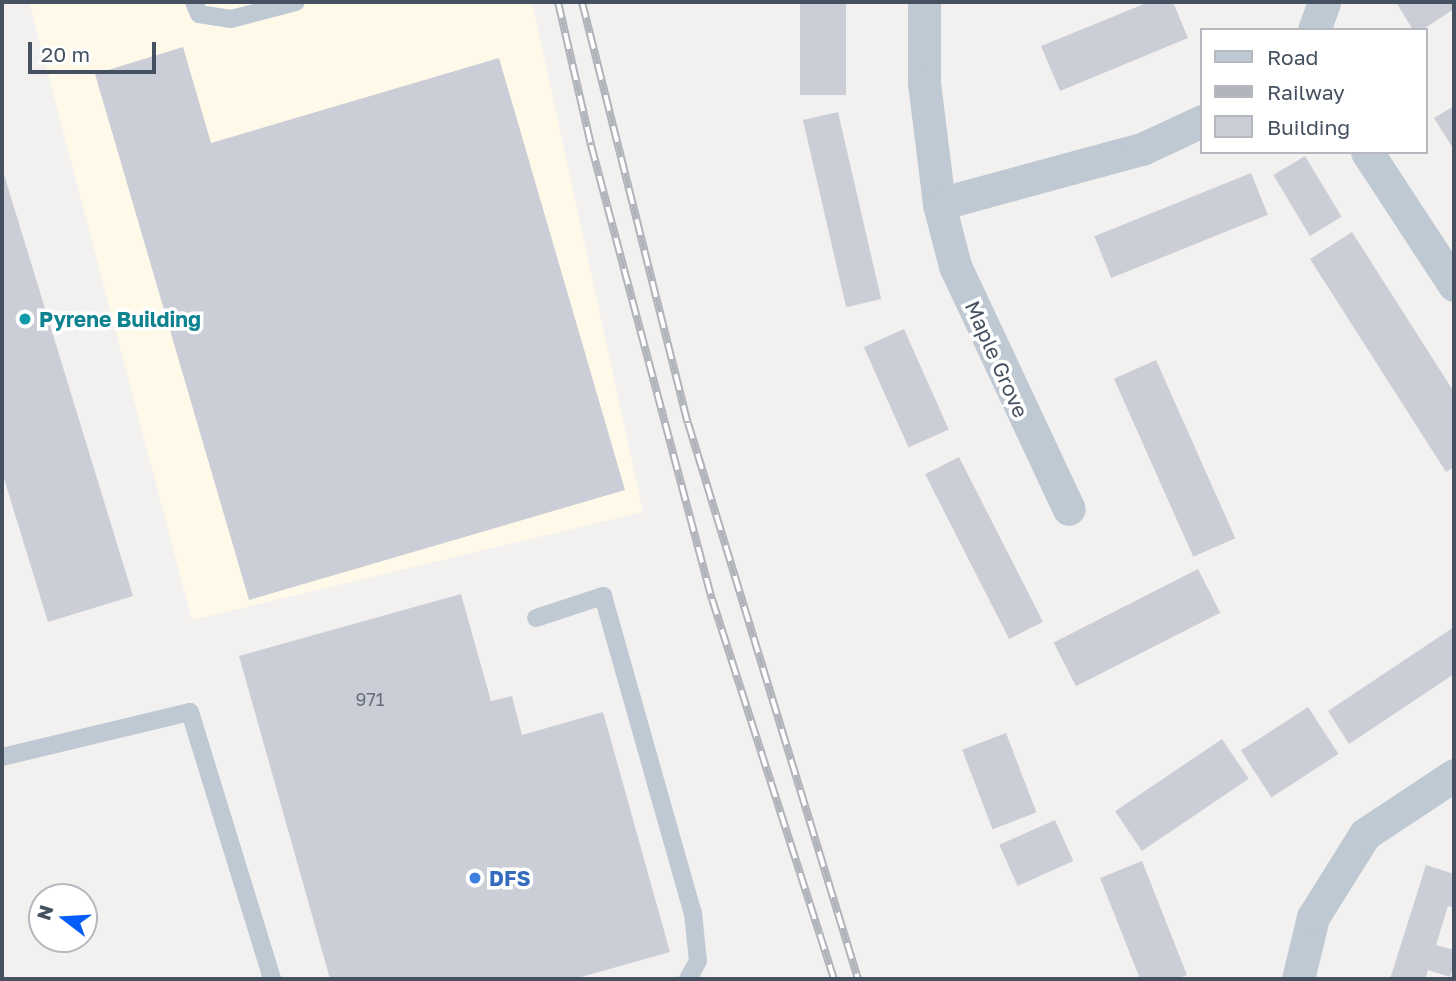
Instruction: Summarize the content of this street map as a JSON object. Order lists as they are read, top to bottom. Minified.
{"streets":{"street":["Maple Grove"]},"places":["Pyrene Building","DFS"],"house_numbers":["971"],"legend":["Road","Railway","Building"],"scale_bar":"20 m","north":"left"}
